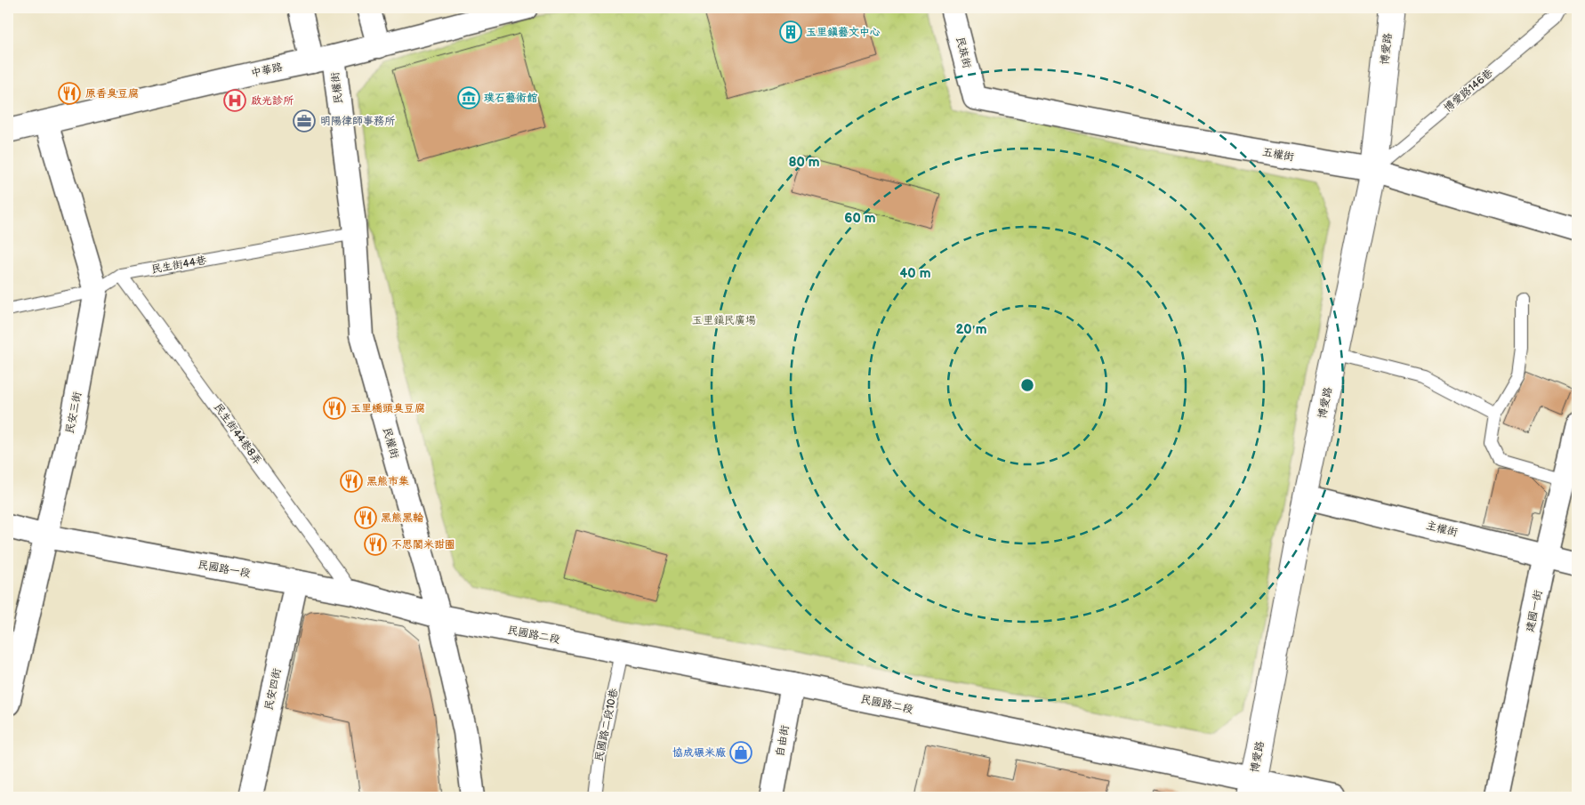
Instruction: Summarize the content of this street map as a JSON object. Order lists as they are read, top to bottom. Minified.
{"streets":{"street":["博愛路","民族街","中華路","民權街","五權街","民安三街","主權街","民國路一段","建國一街","民國路二段","民安四街","自由街"],"lane":["博愛路146巷","民生街44巷","民生街44巷8弄","民國路二段10巷"]},"crossings":[["博愛路","博愛路146巷"],["博愛路","五權街"],["博愛路","主權街"],["博愛路","民國路二段"],["民族街","五權街"],["中華路","民權街"],["中華路","民安三街"],["民權街","民生街44巷"],["民權街","民國路一段"],["民權街","民國路二段"],["博愛路146巷","五權街"],["民生街44巷","民安三街"],["民生街44巷","民生街44巷8弄"],["民安三街","民國路一段"],["民生街44巷8弄","民國路一段"],["主權街","建國一街"],["民國路一段","民國路二段"],["民國路一段","民安四街"],["民國路二段","民國路二段10巷"],["民國路二段","自由街"]],"parks":["玉里鎮民廣場"],"places":{"building":["玉里鎮藝文中心"],"restaurant":["原香臭豆腐","玉里橋頭臭豆腐","黑熊市集","黑熊黑輪","不思閣米甜圈"],"museum":["璞石藝術館"],"hospital":["啟光診所"],"office":["明陽律師事務所"],"shop":["協成碾米廠"]},"rings":["80 m","60 m","40 m","20 m"]}
